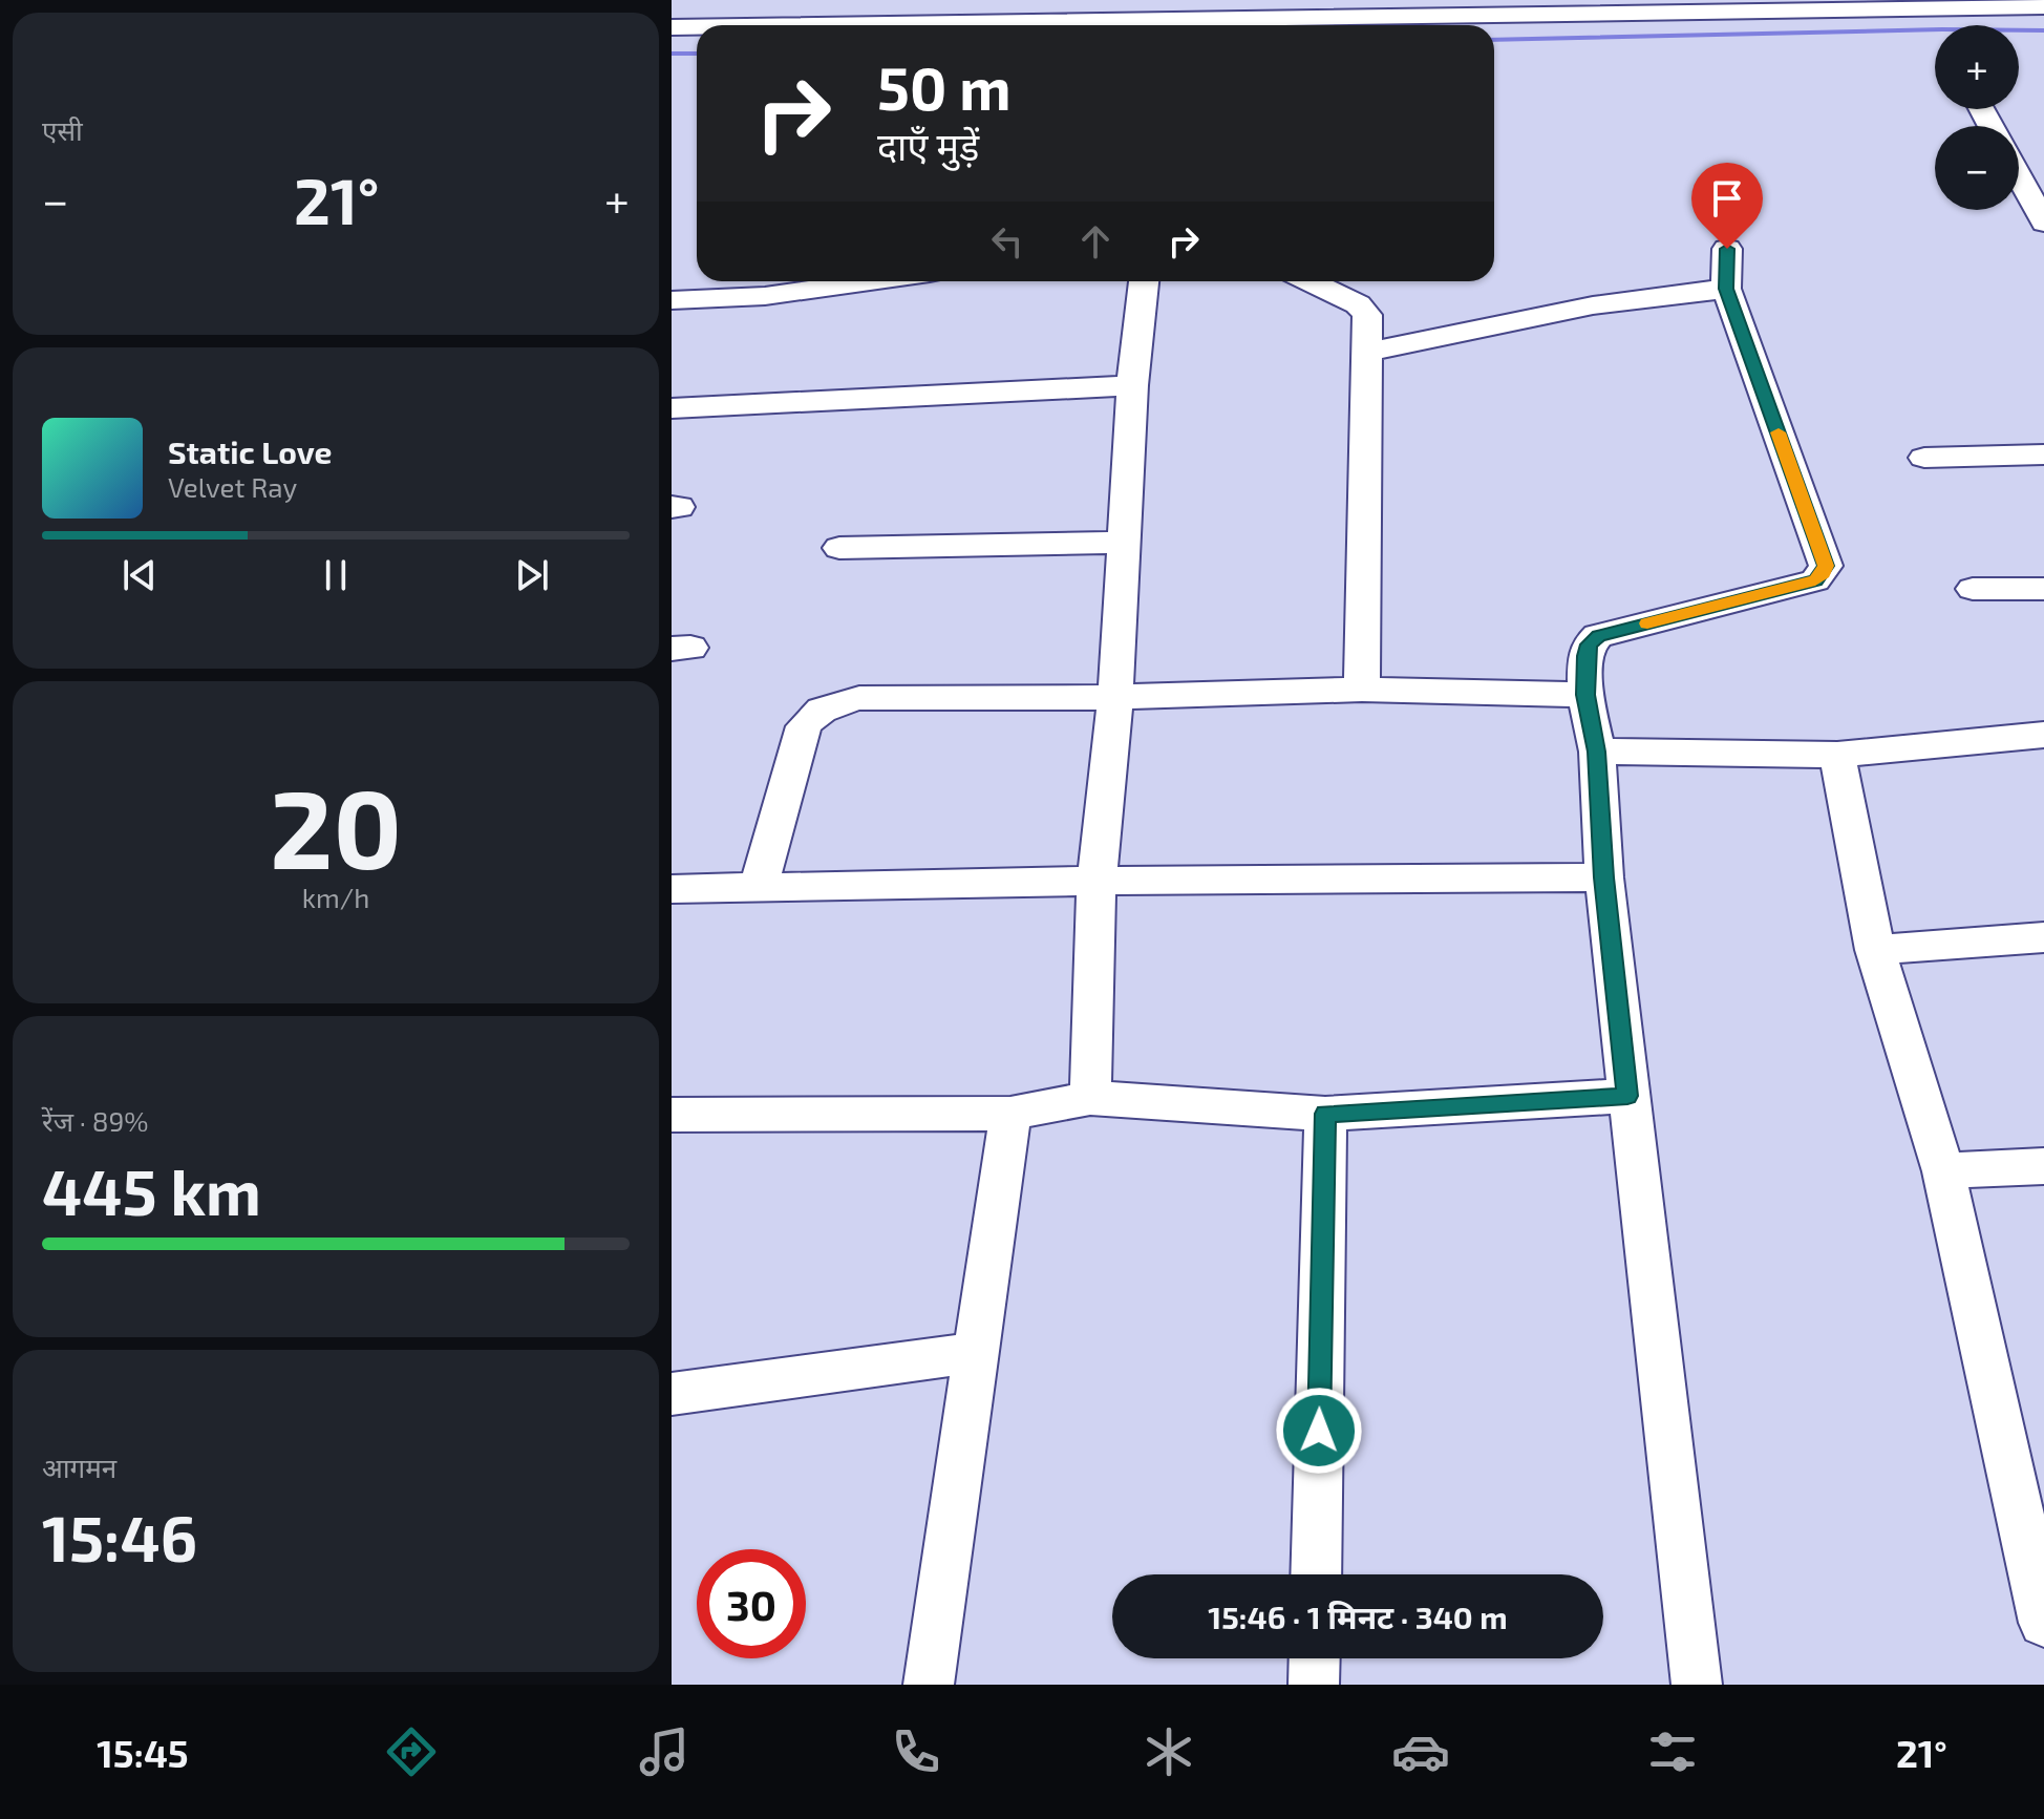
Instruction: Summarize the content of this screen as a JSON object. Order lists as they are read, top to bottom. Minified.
{"page":{"tile":["एसी",["20","km/h"],["रेंज · 89%","445 km"],["आगमन","15:46"]],"map_buttons":["+","−"],"turn":["50 m","दाएँ मुड़ें"],"heat":["−","21°","+"],"song":["Static Love","Velvet Ray"],"limit":"30","trip":"15:46 · 1 मिनट · 340 m","tabs":["15:45","21°"]}}
